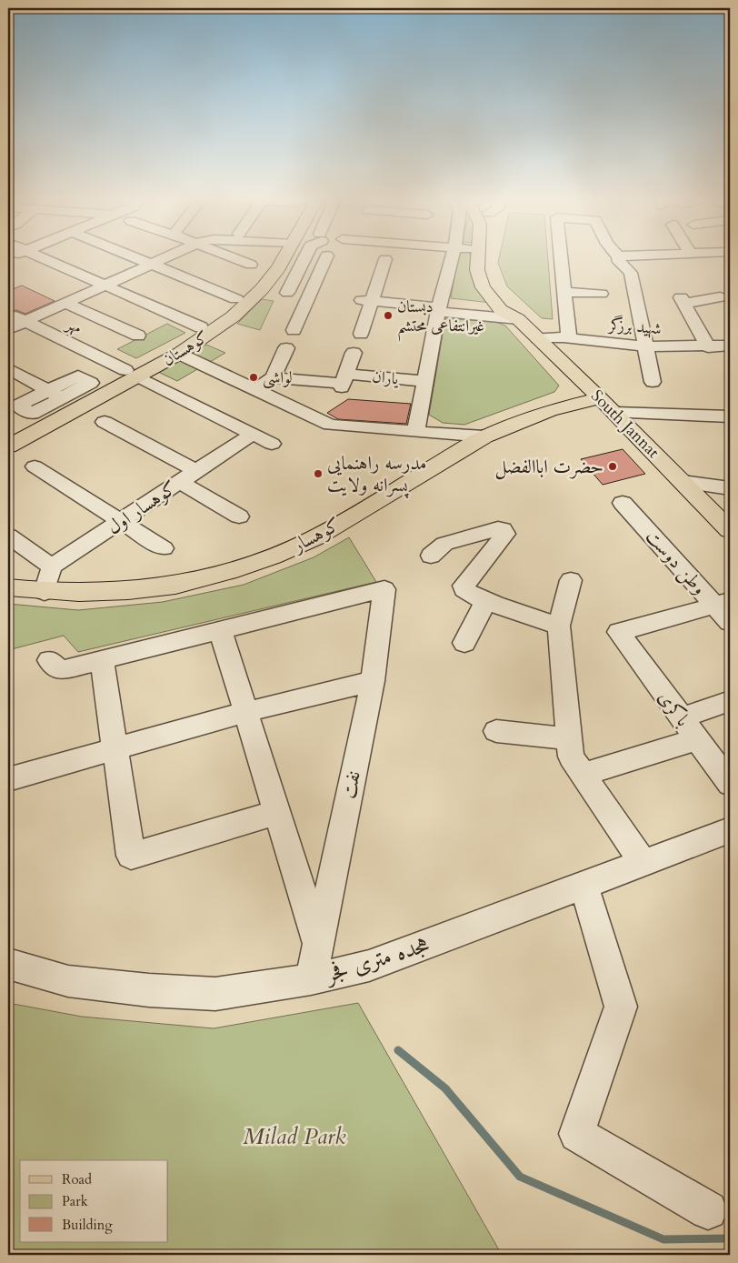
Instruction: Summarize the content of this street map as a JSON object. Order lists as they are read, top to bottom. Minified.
{"streets":{"main road":["کوهستان","South Jannat","کوهسار"],"street":["مهر","شهید برزگر","یاران","کوهسار اول","وطن دوست","باکری","نفت","هجده متری فجر"]},"crossings":[["مهر","کوهستان"],["مهر","کوهسار اول"],["شهید برزگر","South Jannat"],["South Jannat","کوهسار"],["وطن دوست","باکری"],["نفت","هجده متری فجر"]],"parks":["Milad Park"],"places":["دبستان غیرانتفاعی محتشم","لواشی","حضرت اباالفضل","مدرسه راهنمایی پسرانه ولایت"],"legend":["Road","Park","Building"]}
